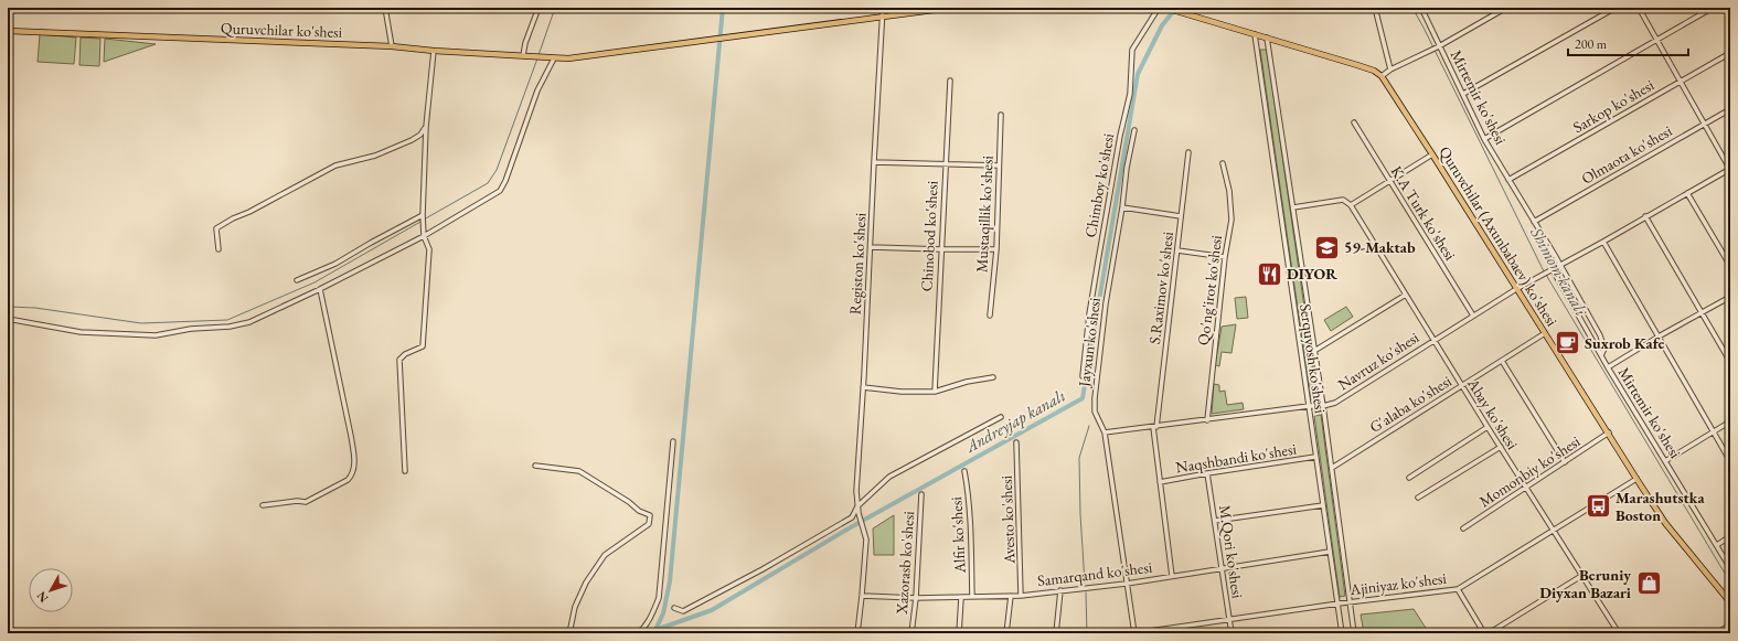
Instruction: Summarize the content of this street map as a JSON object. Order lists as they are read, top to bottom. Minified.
{"streets":{"main road":["Quruvchilar ko'shesi","Quruvchilar (Axunbabaev) ko'shesi"],"street":["Mirtemir ko'shesi","Sarkop ko'shesi","Olmaota ko'shesi","Chimboy ko'shesi","K.A Turk ko'shesi","Mustaqillik ko'shesi","Chinobod ko'shesi","Registon ko'shesi","S.Raximov ko'shesi","Qo'ng'irot ko'shesi","Jayxun ko'shesi","Serquyosh ko'shesi","Navruz ko'shesi","G'alaba ko'shesi","Abay ko'shesi","Naqshbandi ko'shesi","Momonbiy ko'shesi","Avesto ko'shesi","Alfir ko'shesi","M.Qori ko'shesi","Xazorasb ko'shesi","Samarqand ko'shesi","Ajiniyaz ko'shesi"]},"crossings":[["Quruvchilar ko'shesi","Registon ko'shesi"],["Mirtemir ko'shesi","Sarkop ko'shesi"],["Mirtemir ko'shesi","Olmaota ko'shesi"],["Mirtemir ko'shesi","Navruz ko'shesi"],["K.A Turk ko'shesi","Navruz ko'shesi"],["Quruvchilar (Axunbabaev) ko'shesi","Navruz ko'shesi"],["Quruvchilar (Axunbabaev) ko'shesi","G'alaba ko'shesi"],["Quruvchilar (Axunbabaev) ko'shesi","Momonbiy ko'shesi"],["Quruvchilar (Axunbabaev) ko'shesi","Ajiniyaz ko'shesi"],["Registon ko'shesi","Samarqand ko'shesi"],["S.Raximov ko'shesi","Navruz ko'shesi"],["S.Raximov ko'shesi","Naqshbandi ko'shesi"],["S.Raximov ko'shesi","Samarqand ko'shesi"],["Qo'ng'irot ko'shesi","Navruz ko'shesi"],["Jayxun ko'shesi","Navruz ko'shesi"],["Jayxun ko'shesi","Samarqand ko'shesi"],["Jayxun ko'shesi","Ajiniyaz ko'shesi"],["Serquyosh ko'shesi","Navruz ko'shesi"],["Serquyosh ko'shesi","G'alaba ko'shesi"],["Serquyosh ko'shesi","Naqshbandi ko'shesi"],["Serquyosh ko'shesi","Samarqand ko'shesi"],["Serquyosh ko'shesi","Ajiniyaz ko'shesi"],["Navruz ko'shesi","Abay ko'shesi"],["G'alaba ko'shesi","Abay ko'shesi"],["Abay ko'shesi","Momonbiy ko'shesi"],["Abay ko'shesi","Ajiniyaz ko'shesi"],["Naqshbandi ko'shesi","M.Qori ko'shesi"],["Avesto ko'shesi","Samarqand ko'shesi"],["Alfir ko'shesi","Samarqand ko'shesi"],["M.Qori ko'shesi","Samarqand ko'shesi"],["M.Qori ko'shesi","Ajiniyaz ko'shesi"],["Xazorasb ko'shesi","Samarqand ko'shesi"]],"water":["Shimom kanali","Andreyjap kanalı"],"places":{"school or university":["59-Maktab"],"restaurant":["DIYOR"],"cafe":["Suxrob Kafe"],"bus stop":["Marashutstka Boston"],"shop":["Beruniy Diyxan Bazari"]},"scale_bar":"200 m","north":"bottom left"}
